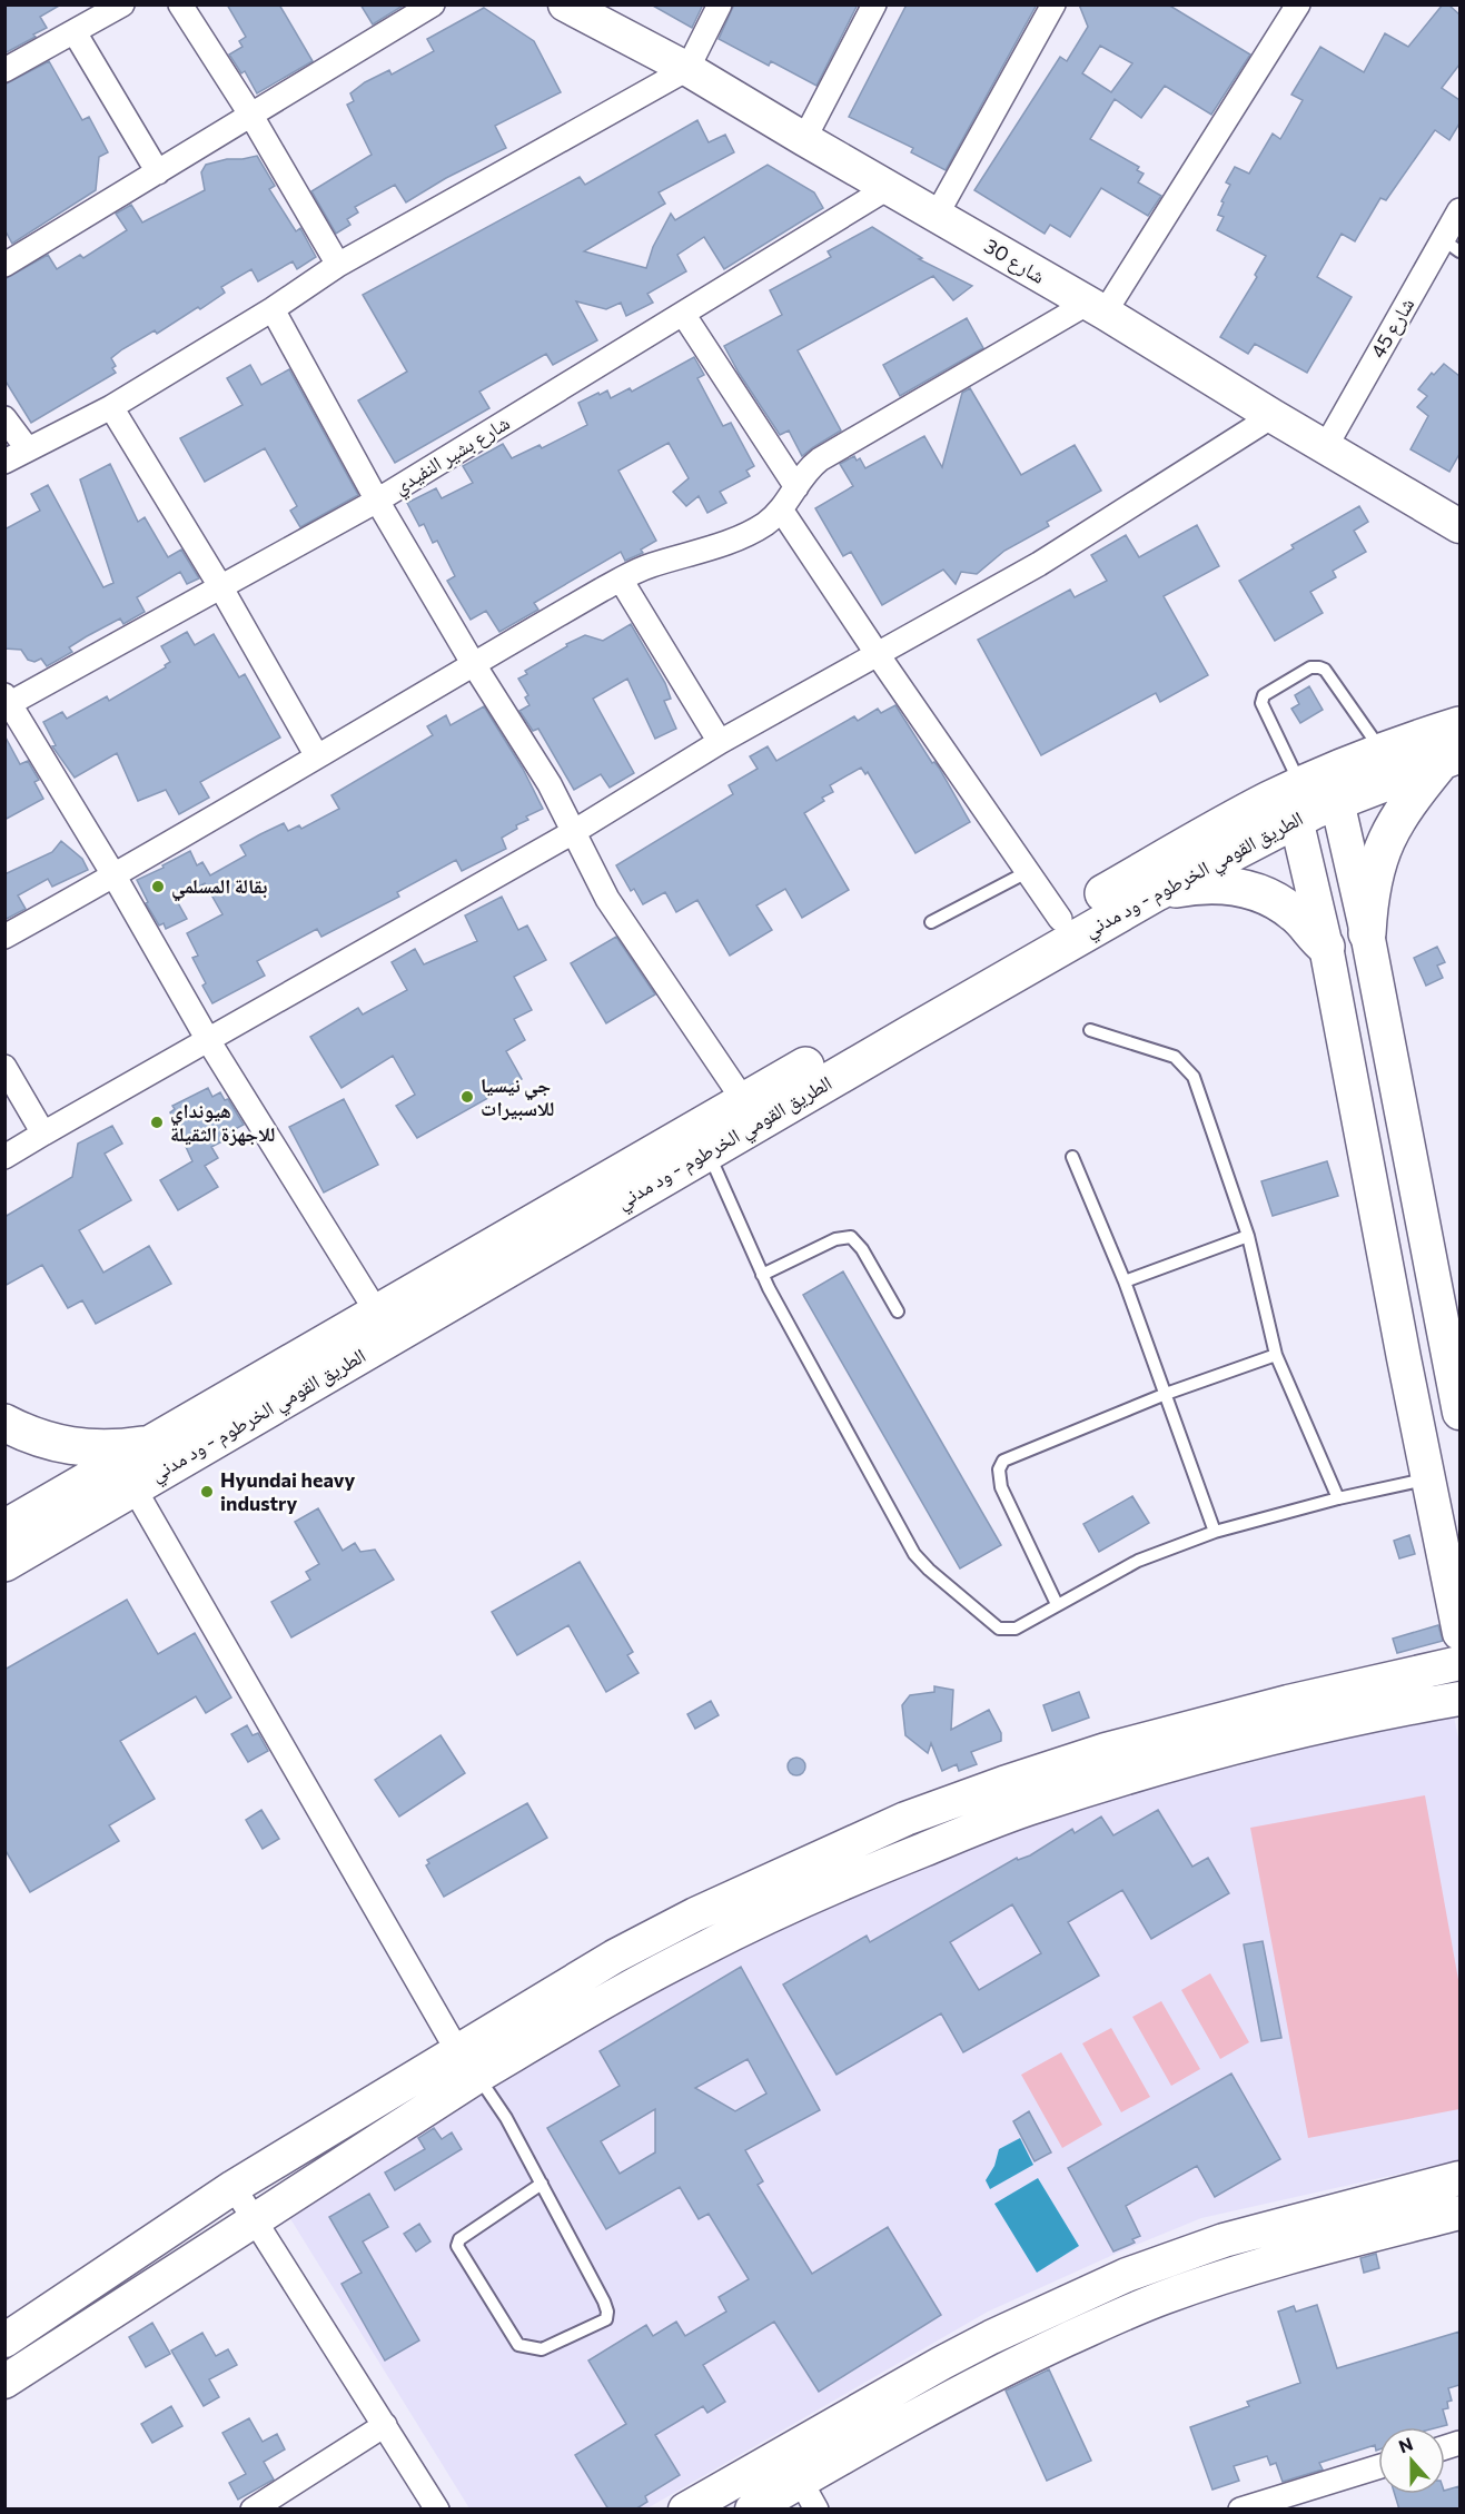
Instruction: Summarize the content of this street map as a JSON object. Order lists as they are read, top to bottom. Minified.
{"streets":{"highway":["الطريق القومي الخرطوم - ود مدني"],"street":["شارع 30","شارع 45","شارع بشير النفيدي"]},"crossings":[["شارع 30","شارع 45"],["شارع 30","شارع بشير النفيدي"]],"places":["بقالة المسلمي","جي نيسيا للاسبيرات","هيونداي للاجهزة الثقيلة","Hyundai heavy industry"],"north":"top"}
